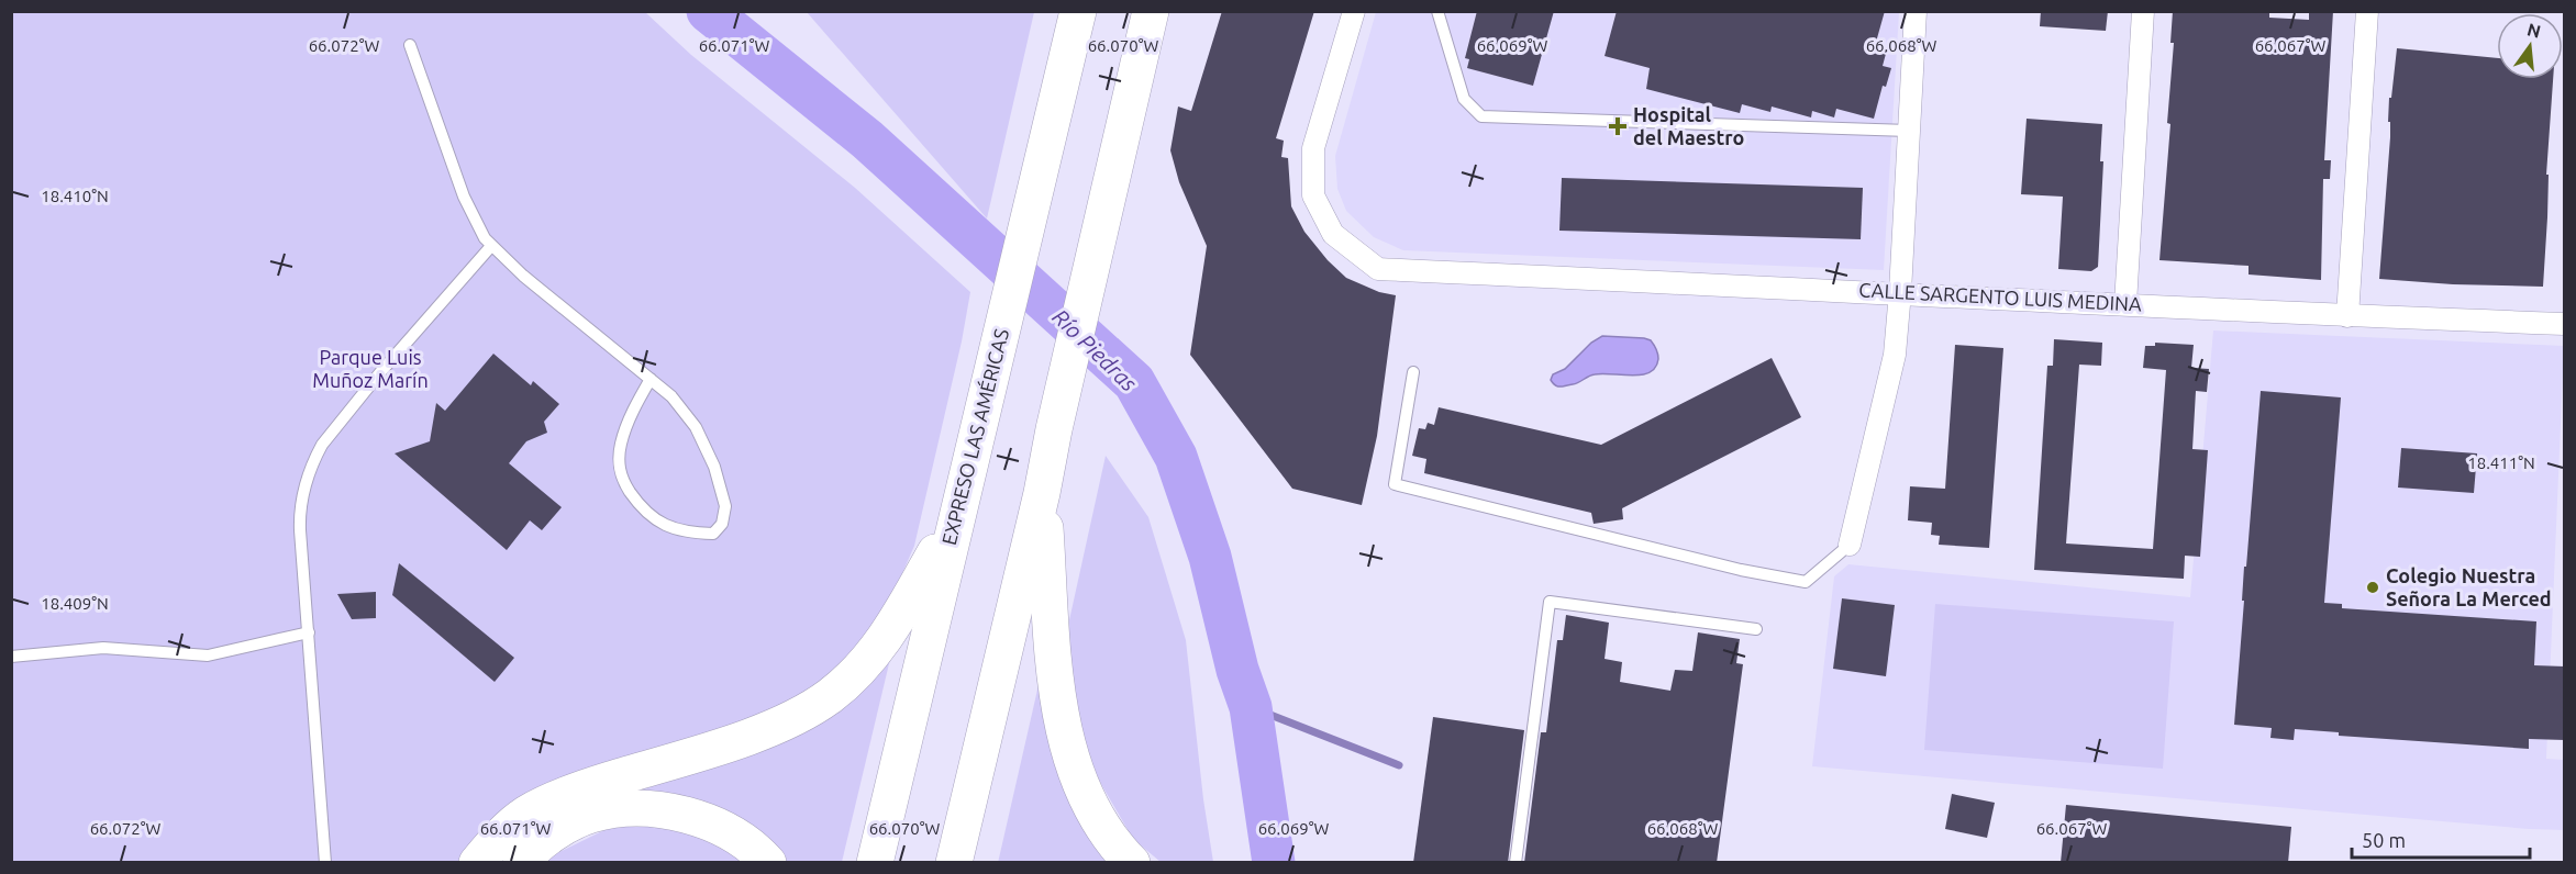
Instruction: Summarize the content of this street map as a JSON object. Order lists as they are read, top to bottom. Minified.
{"streets":{"highway":["EXPRESO LAS AMÉRICAS"],"street":["CALLE SARGENTO LUIS MEDINA"]},"water":["Río Piedras"],"parks":["Parque Luis Muñoz Marín"],"places":{"health":["Hospital del Maestro"],"other":["Colegio Nuestra Señora La Merced"]},"scale_bar":"50 m","north":"top","coordinates":["66.072°W","66.071°W","66.070°W","66.069°W","66.068°W","66.067°W","18.410°N","18.411°N","18.409°N"]}
